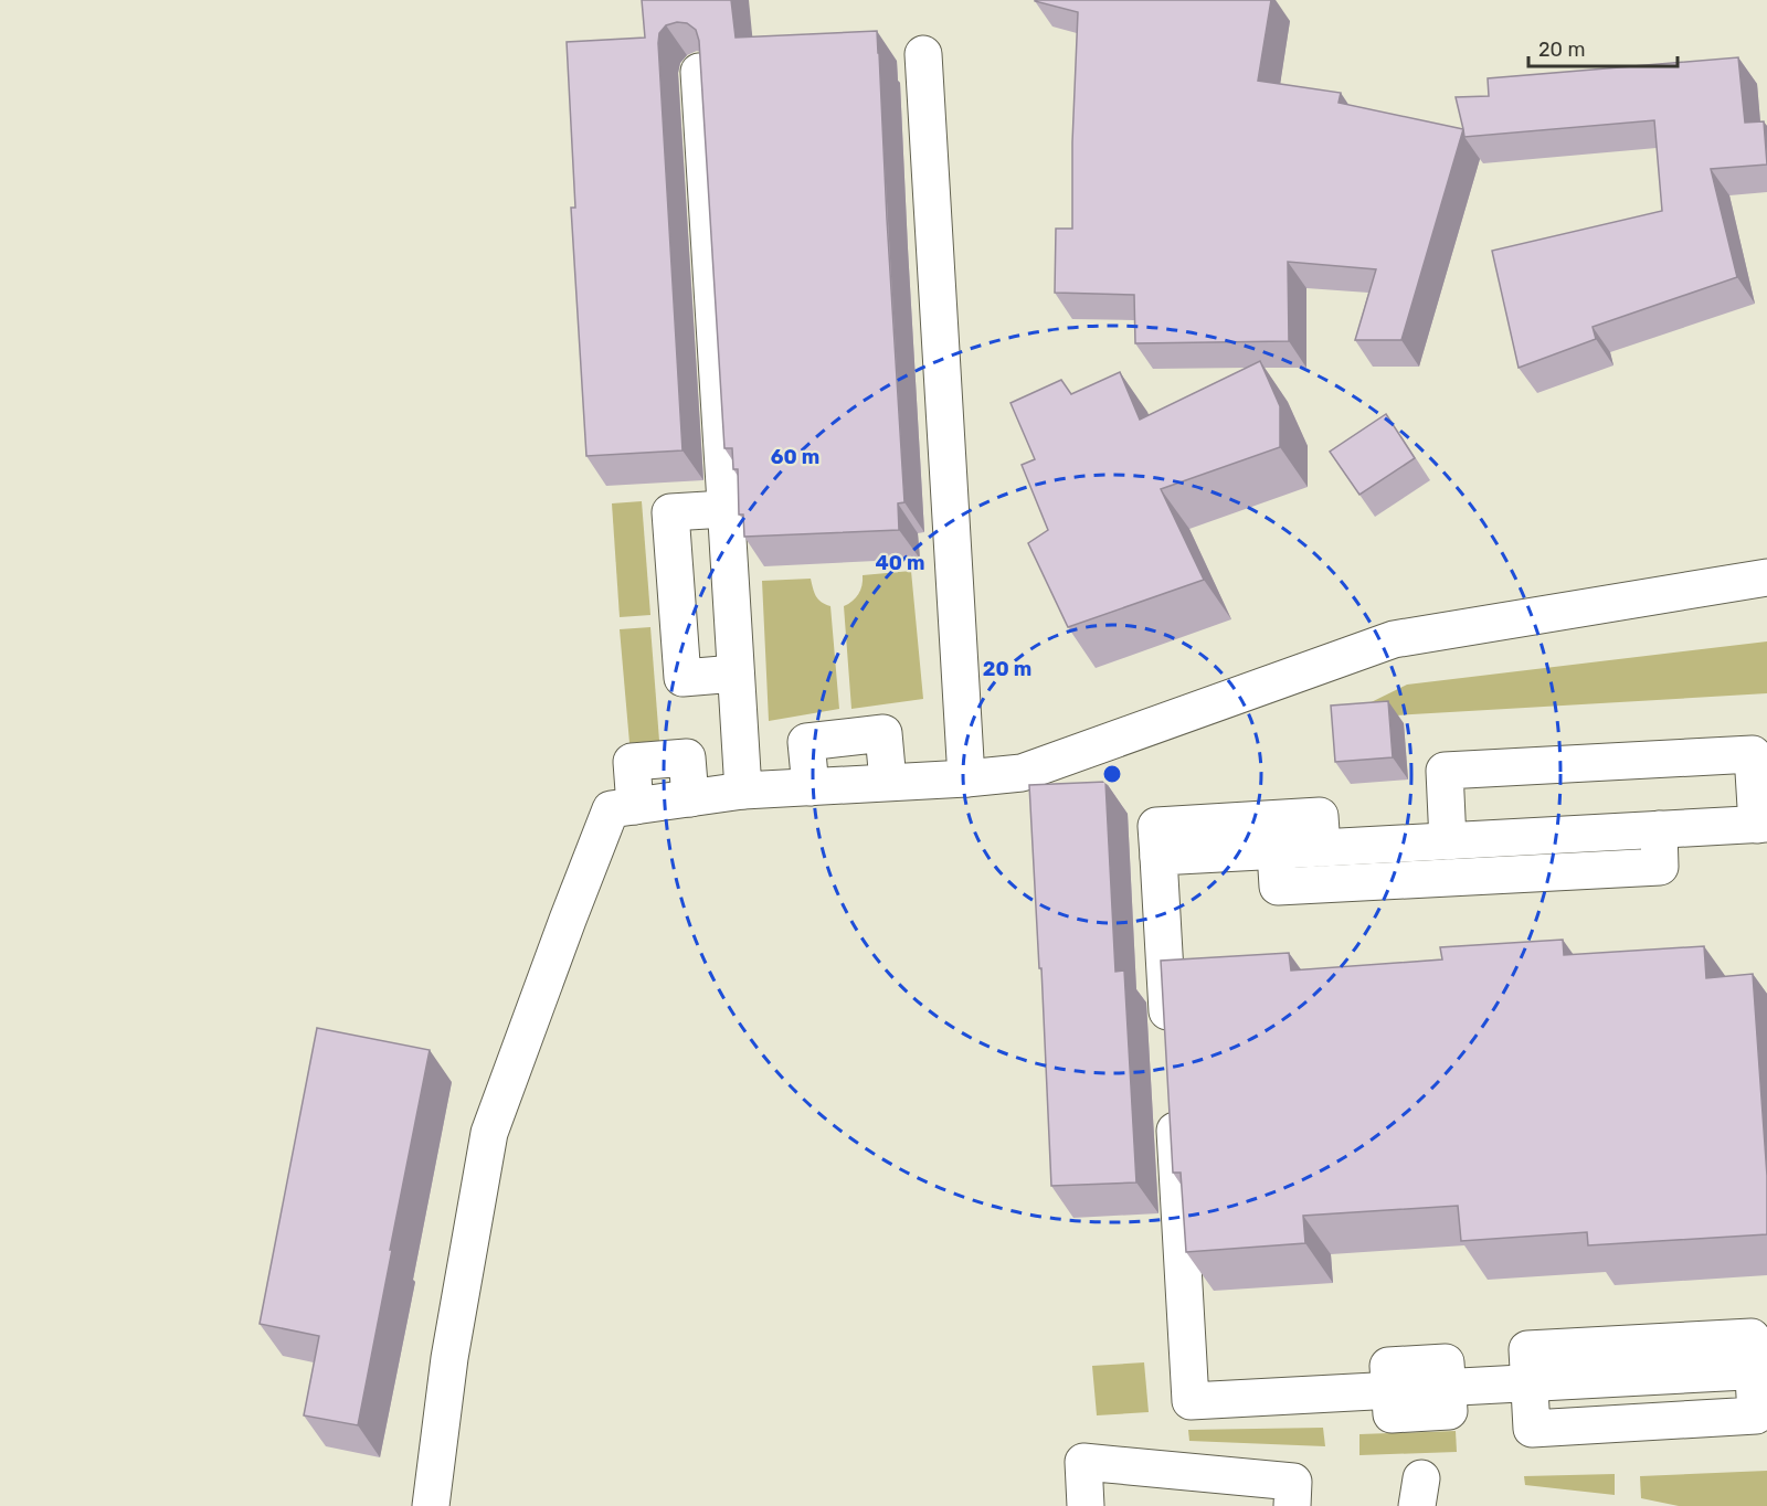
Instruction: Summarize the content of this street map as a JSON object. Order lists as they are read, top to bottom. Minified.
{"scale_bar":"20 m","rings":["60 m","40 m","20 m"]}
